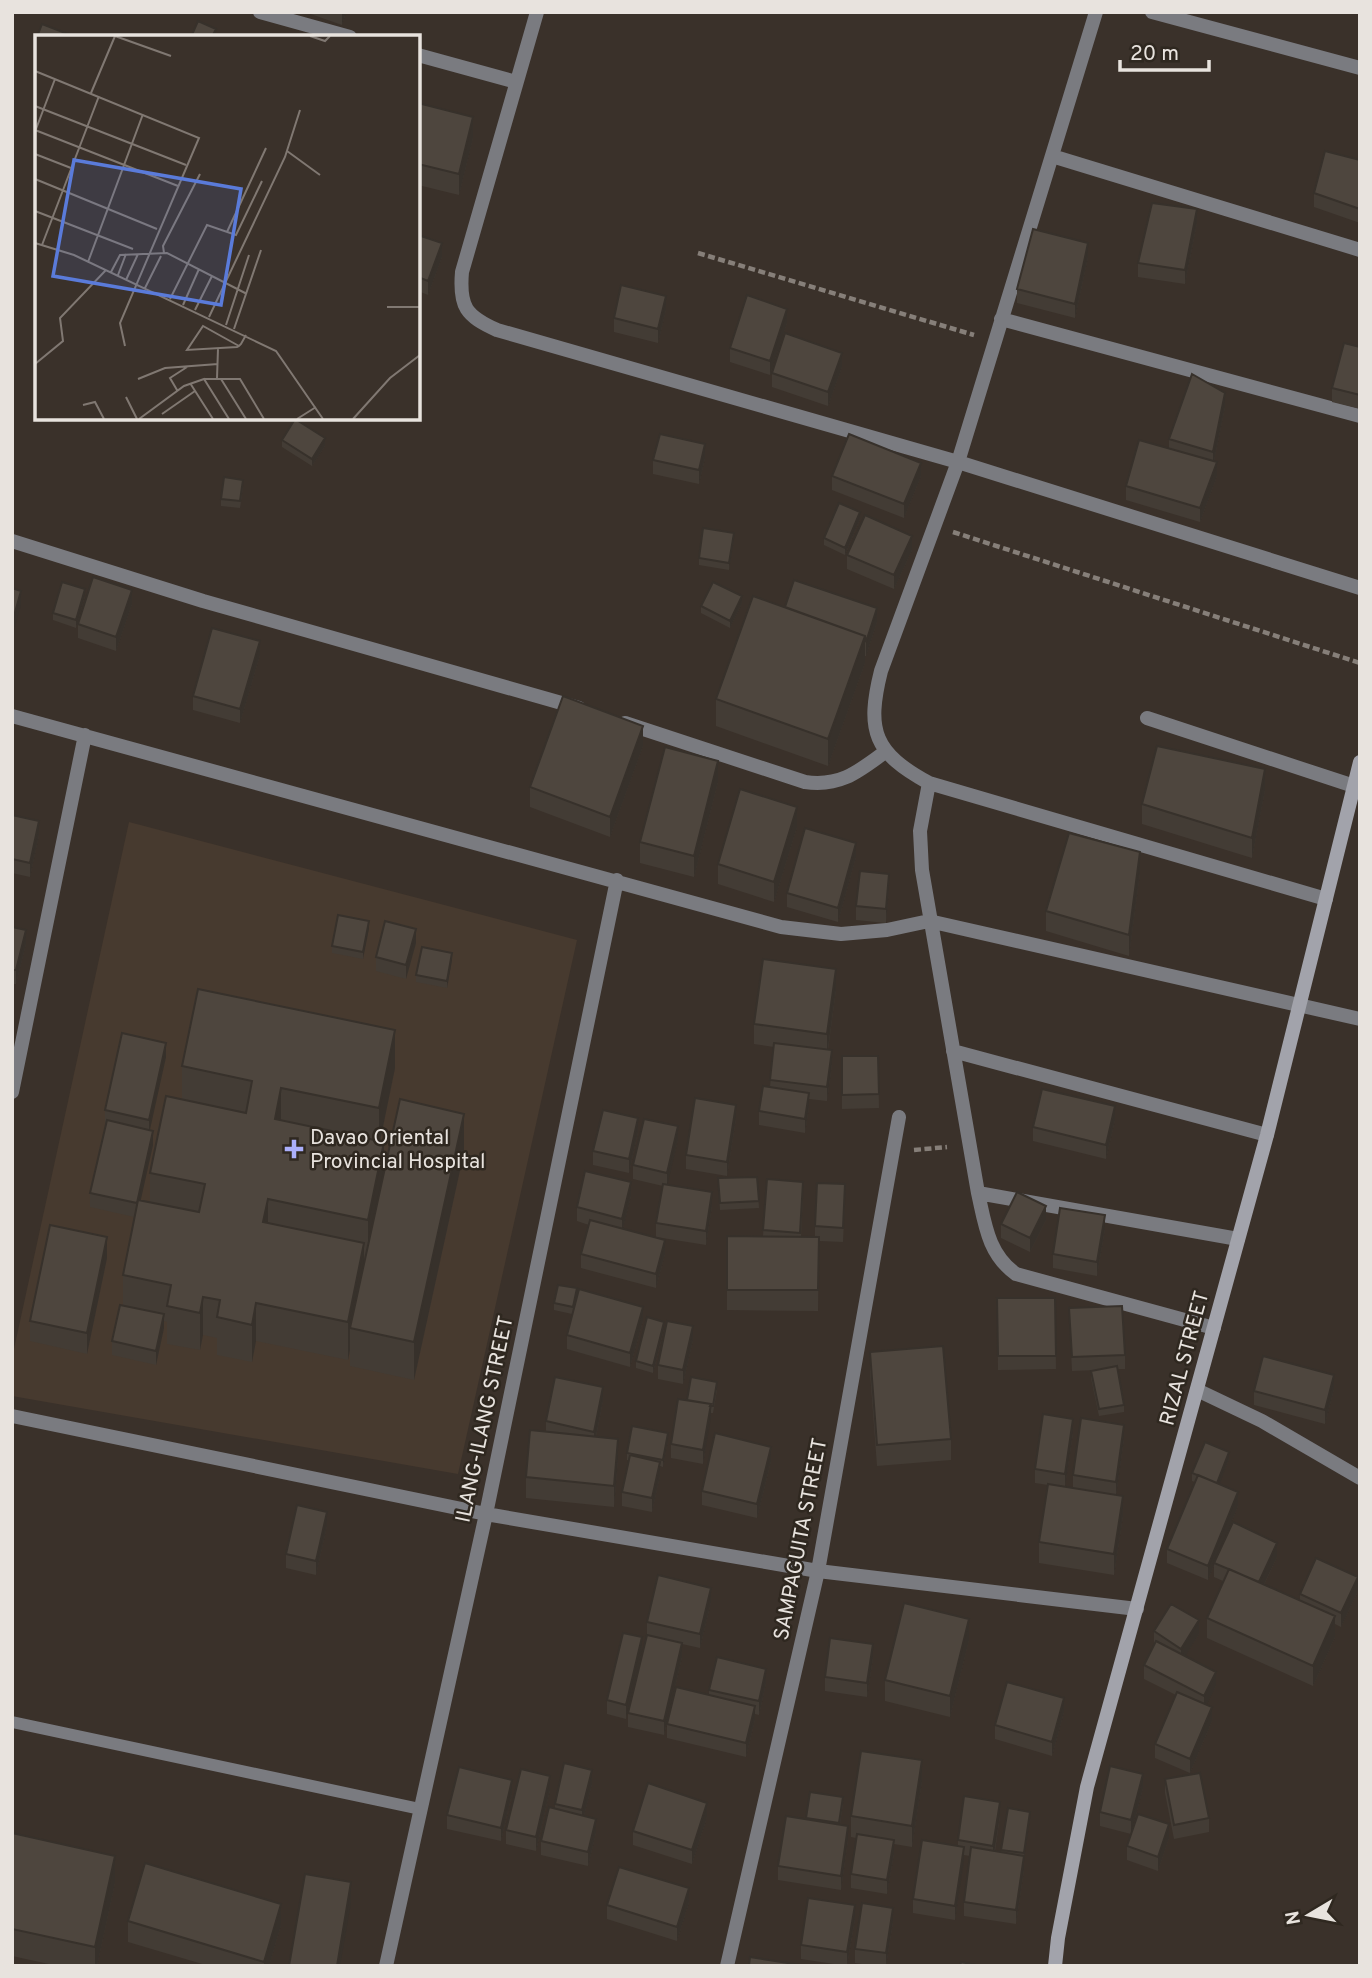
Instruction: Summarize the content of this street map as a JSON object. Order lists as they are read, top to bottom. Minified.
{"streets":{"street":["RIZAL STREET","ILANG-ILANG STREET","SAMPAGUITA STREET"]},"places":{"health":["Davao Oriental Provincial Hospital"]},"scale_bar":"20 m","north":"left"}
